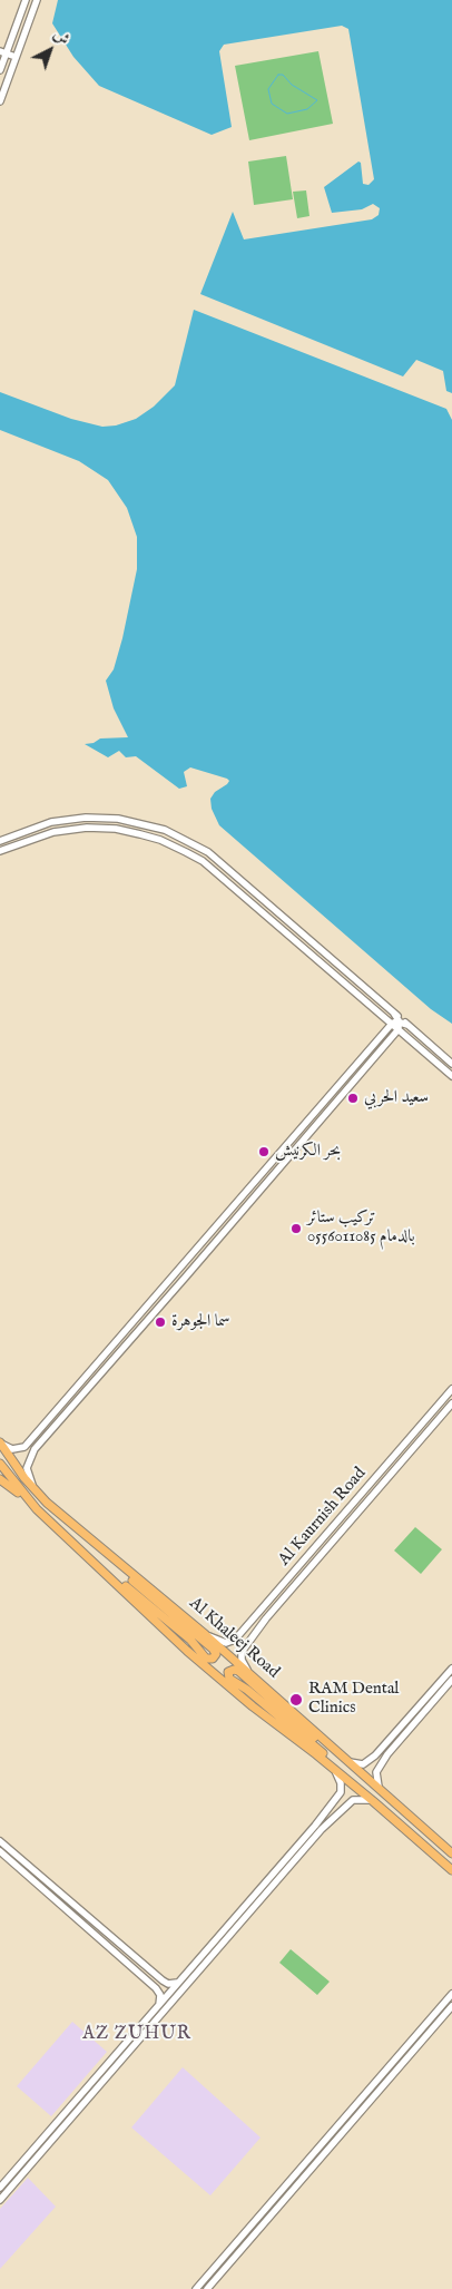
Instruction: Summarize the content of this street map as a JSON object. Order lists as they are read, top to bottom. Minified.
{"streets":{"main road":["Al Khaleej Road"],"street":["Al Kaurnish Road"]},"crossings":[["Al Kaurnish Road","Al Khaleej Road"]],"districts":["AZ ZUHUR"],"places":["سعيد الحربي","بحر الكرنيش","تركيب ستائر بالدمام 0556011085","سما الجوهرة","RAM Dental Clinics"],"north":"top right"}
